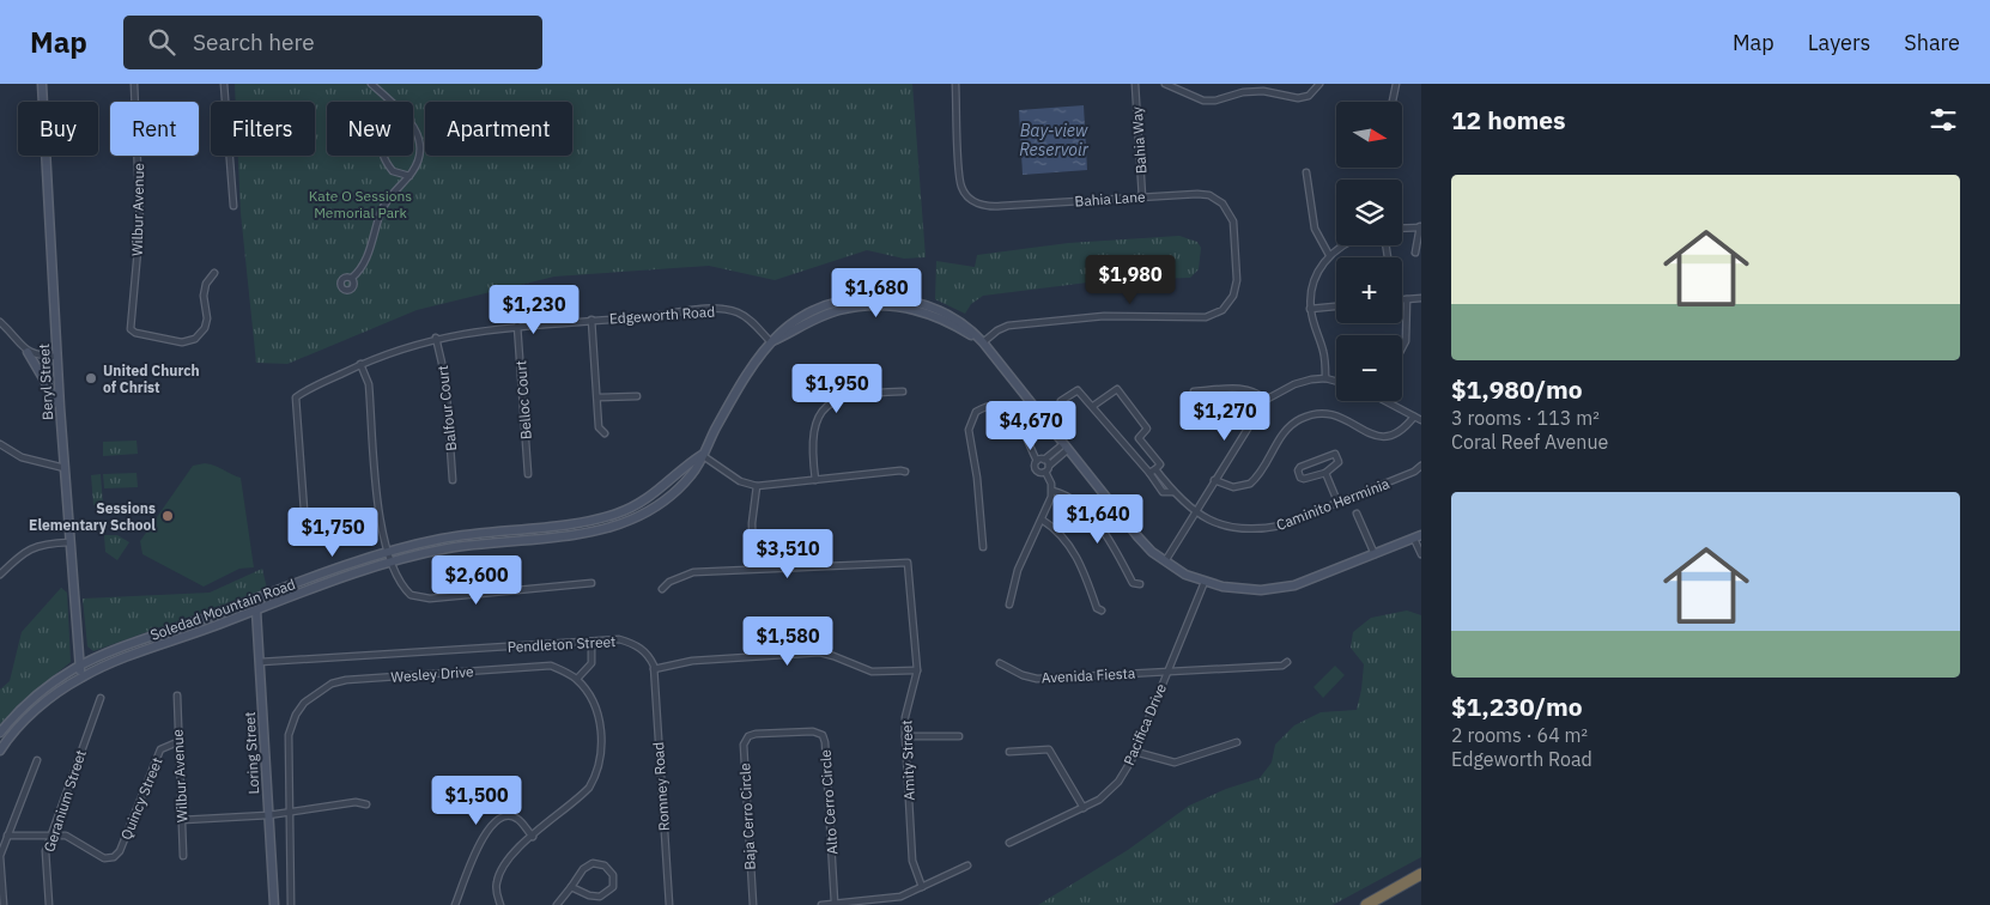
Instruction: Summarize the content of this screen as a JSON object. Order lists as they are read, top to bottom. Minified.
{"streets":{"main road":["Beryl Street","Soledad Mountain Road","Loring Street"],"street":["Bahia Way","Bahia Lane","Wilbur Avenue","Edgeworth Road","Belloc Court","Balfour Court","Caminito Herminia","Pendleton Street","Wesley Drive","Avenida Fiesta","Pacifica Drive","Amity Street","Romney Road","Quincy Street","Geranium Street","Alto Cerro Circle","Baja Cerro Circle"]},"crossings":[["Bahia Way","Bahia Lane"],["Bahia Lane","Soledad Mountain Road"],["Wilbur Avenue","Quincy Street"],["Edgeworth Road","Belloc Court"],["Edgeworth Road","Balfour Court"],["Edgeworth Road","Soledad Mountain Road"],["Beryl Street","Soledad Mountain Road"],["Soledad Mountain Road","Pacifica Drive"],["Soledad Mountain Road","Loring Street"],["Pendleton Street","Loring Street"],["Pendleton Street","Romney Road"],["Avenida Fiesta","Pacifica Drive"],["Quincy Street","Geranium Street"],["Alto Cerro Circle","Baja Cerro Circle"]],"water":["Bay-view Reservoir"],"parks":["Kate O Sessions Memorial Park"],"places":["United Church of Christ","Sessions Elementary School"],"north":"right","page":{"header":"Map","search":"Search here","nav":["Map","Layers","Share"],"heading":"12 homes","map_buttons":["+","−"],"chip":["Buy","Rent","Filters","New","Apartment"],"list":[{"name":"$1,980/mo","note":"3 rooms · 113 m² · Coral Reef Avenue"},{"name":"$1,230/mo","note":"2 rooms · 64 m² · Edgeworth Road"}],"price":["$1,980","$1,680","$1,230","$1,950","$1,270","$4,670","$1,640","$1,750","$3,510","$2,600","$1,580","$1,500"]}}
